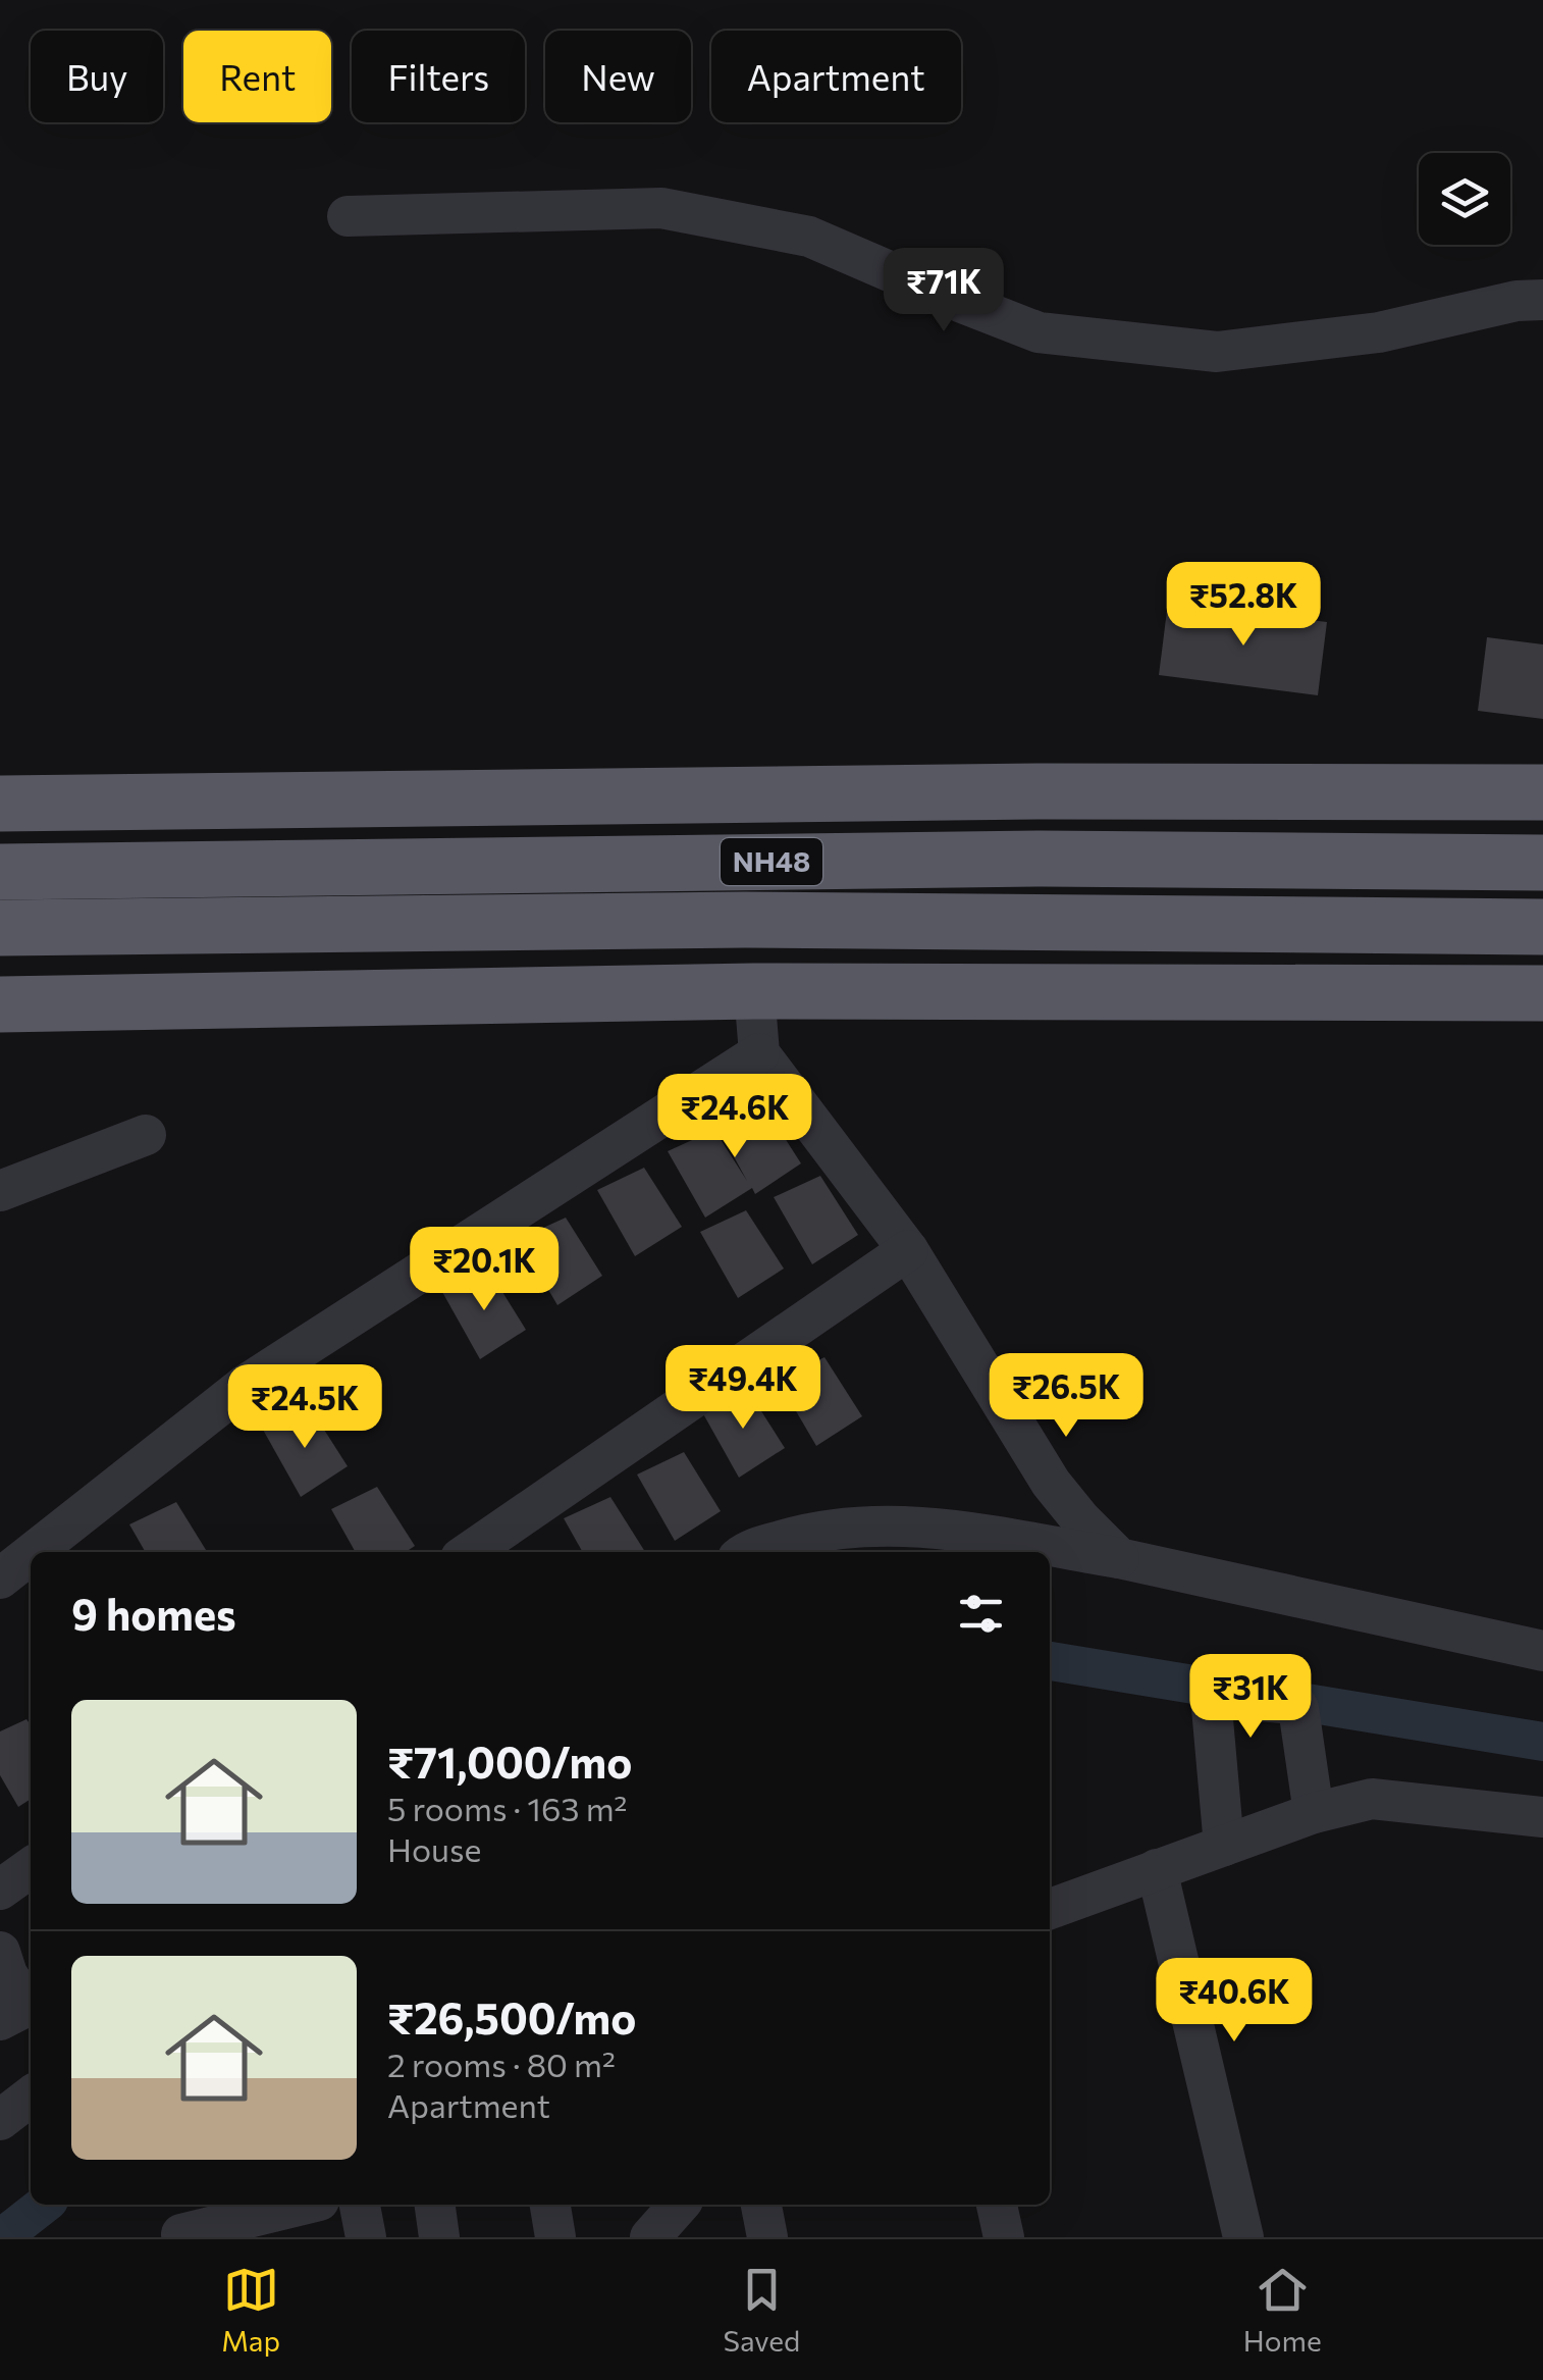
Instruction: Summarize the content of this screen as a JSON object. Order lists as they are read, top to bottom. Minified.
{"streets":{"highway":["NH48"]},"page":{"chip":["Buy","Rent","Filters","New","Apartment"],"price":["₹71K","₹52.8K","₹24.6K","₹20.1K","₹49.4K","₹26.5K","₹24.5K","₹31K","₹40.6K"],"heading":"9 homes","list":[{"name":"₹71,000/mo","note":"5 rooms · 163 m² · House"},{"name":"₹26,500/mo","note":"2 rooms · 80 m² · Apartment"}],"tabs":["Map","Saved","Home"]}}
